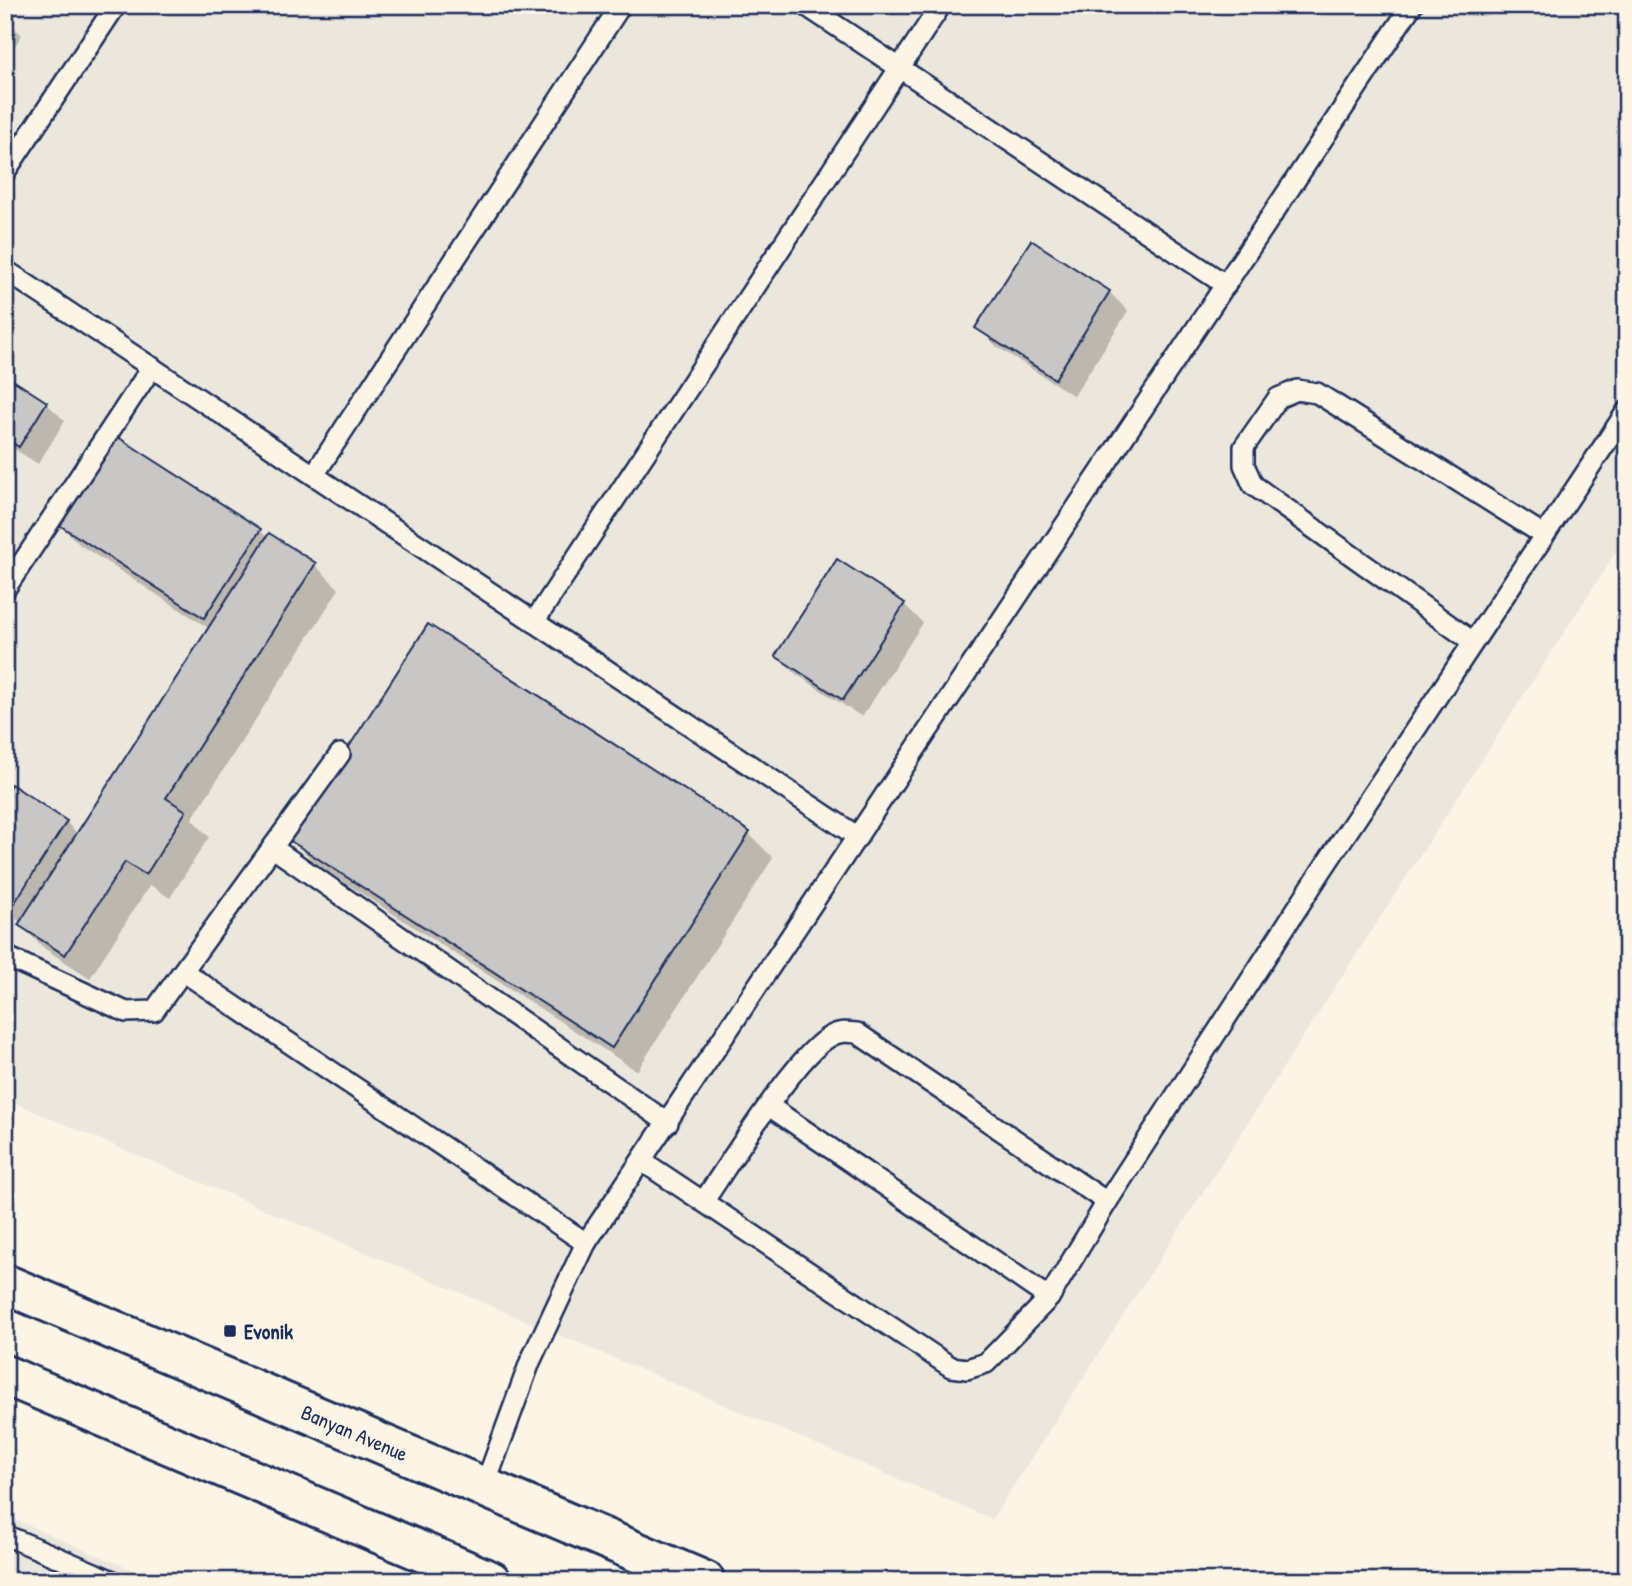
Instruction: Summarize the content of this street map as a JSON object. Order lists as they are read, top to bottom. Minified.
{"streets":{"street":["Banyan Avenue"]},"places":{"transit":["Evonik"]}}
